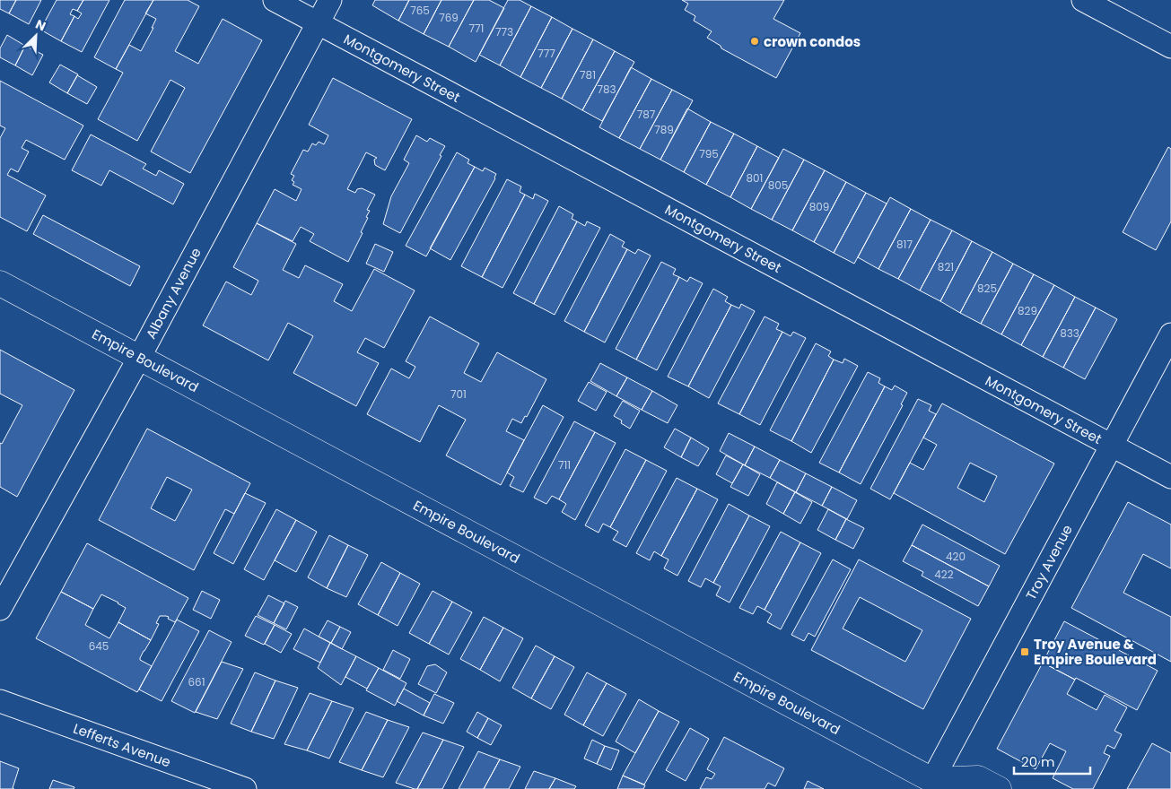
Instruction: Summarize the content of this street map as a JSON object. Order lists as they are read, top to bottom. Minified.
{"streets":{"main road":["Empire Boulevard"],"street":["Montgomery Street","Albany Avenue","Troy Avenue","Lefferts Avenue"]},"crossings":[["Montgomery Street","Albany Avenue"],["Montgomery Street","Troy Avenue"],["Albany Avenue","Empire Boulevard"],["Empire Boulevard","Troy Avenue"]],"places":{"other":["crown condos"],"transit":["Troy Avenue & Empire Boulevard"]},"house_numbers":["765","769","771","773","777","781","783","787","789","795","801","805","809","817","821","825","829","833","701","711","420","422","645","661"],"scale_bar":"20 m","north":"top right"}
